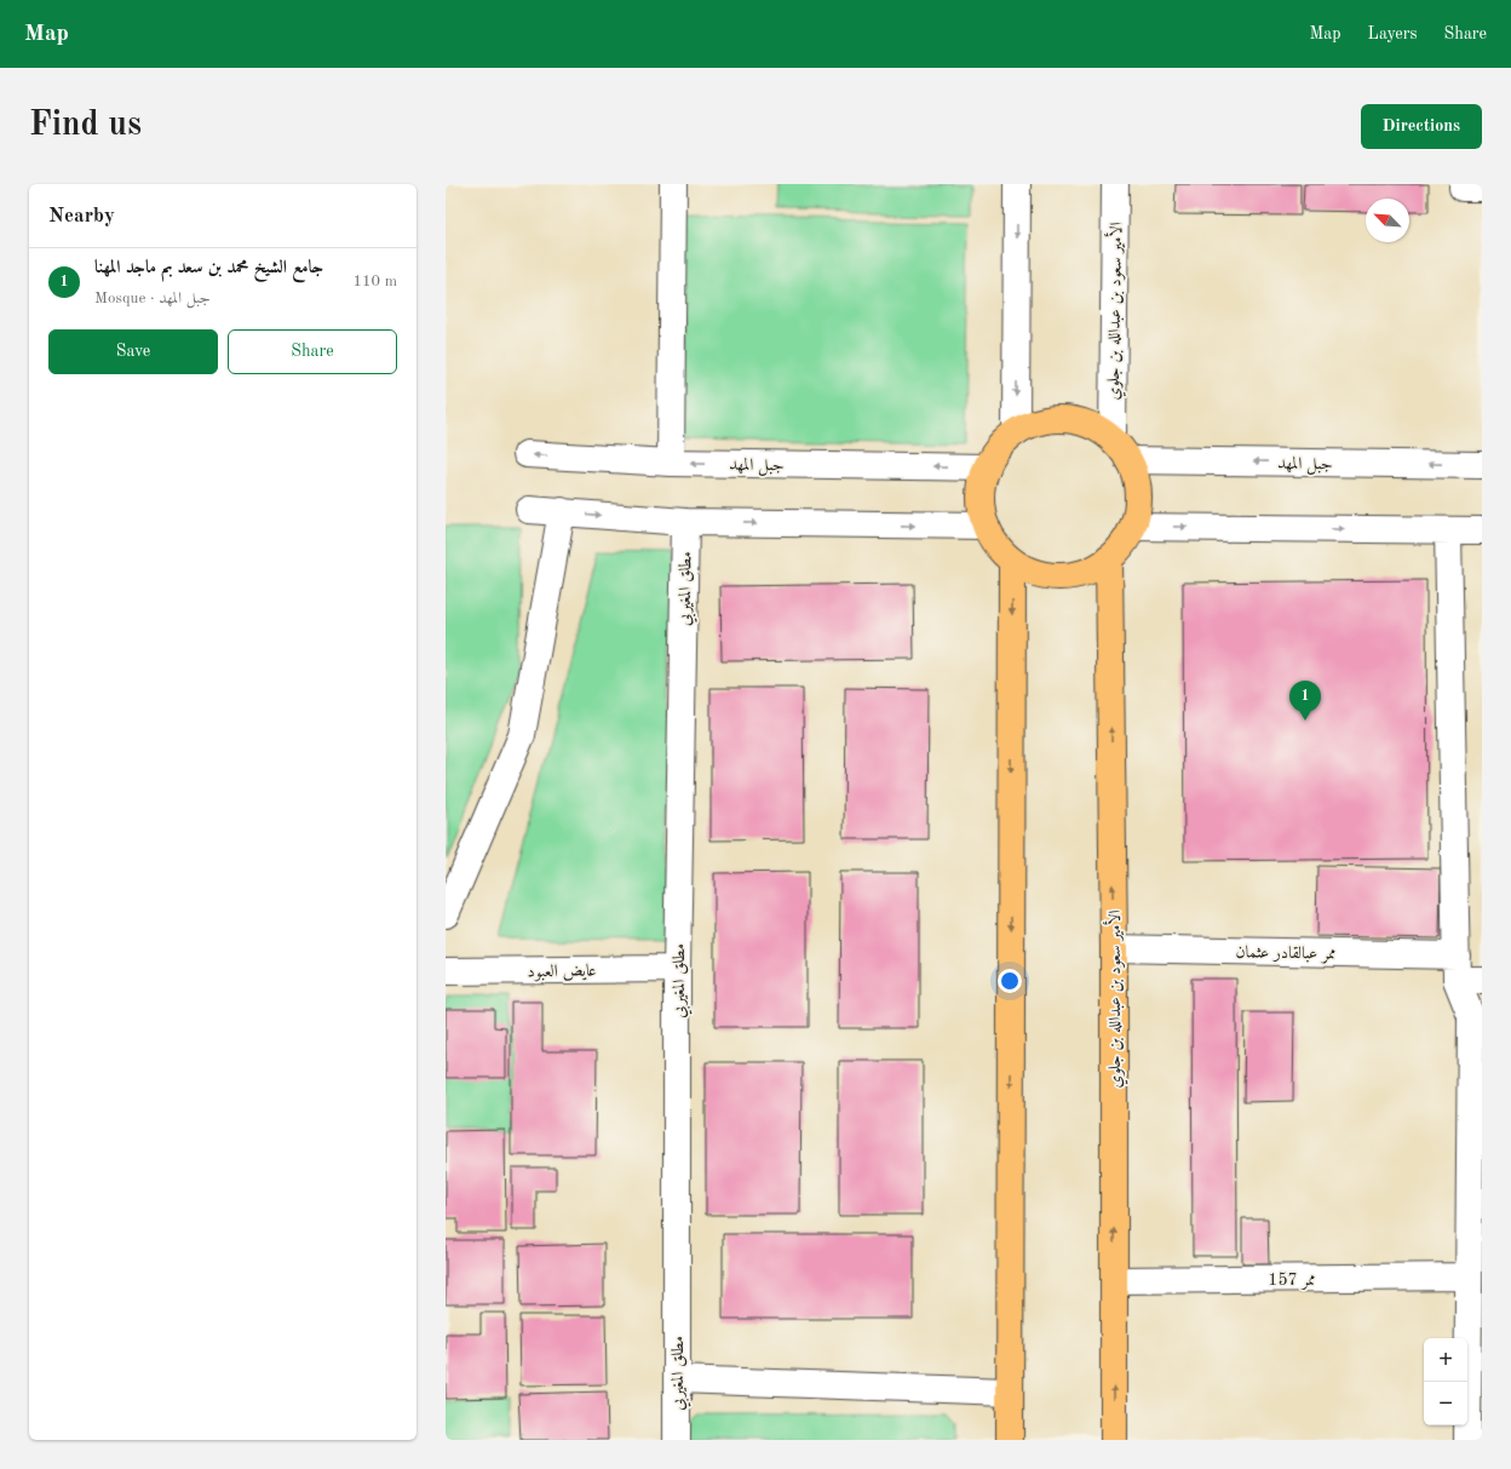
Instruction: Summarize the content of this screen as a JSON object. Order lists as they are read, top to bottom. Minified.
{"streets":{"main road":["الأمير سعود بن عبدالله بن جلوي"],"street":["جبل المهد","مطلق المغيربي","ممر عبالقادر عثمان","عايض العبود","ممر 157"]},"crossings":[["الأمير سعود بن عبدالله بن جلوي","جبل المهد"],["الأمير سعود بن عبدالله بن جلوي","ممر عبالقادر عثمان"],["الأمير سعود بن عبدالله بن جلوي","ممر 157"],["مطلق المغيربي","عايض العبود"]],"one_way":["الأمير سعود بن عبدالله بن جلوي"],"north":"top left","page":{"header":"Map","nav":["Map","Layers","Share"],"buttons":["Directions",["Save","Share"]],"title":"Find us","heading":"Nearby","list":[{"mark":"1","name":"جامع الشيخ محمد بن سعد بم ماجد المهنا","note":"Mosque · جبل المهد","value":"110 m"}],"pins":"1","map_buttons":["+","−"]}}
